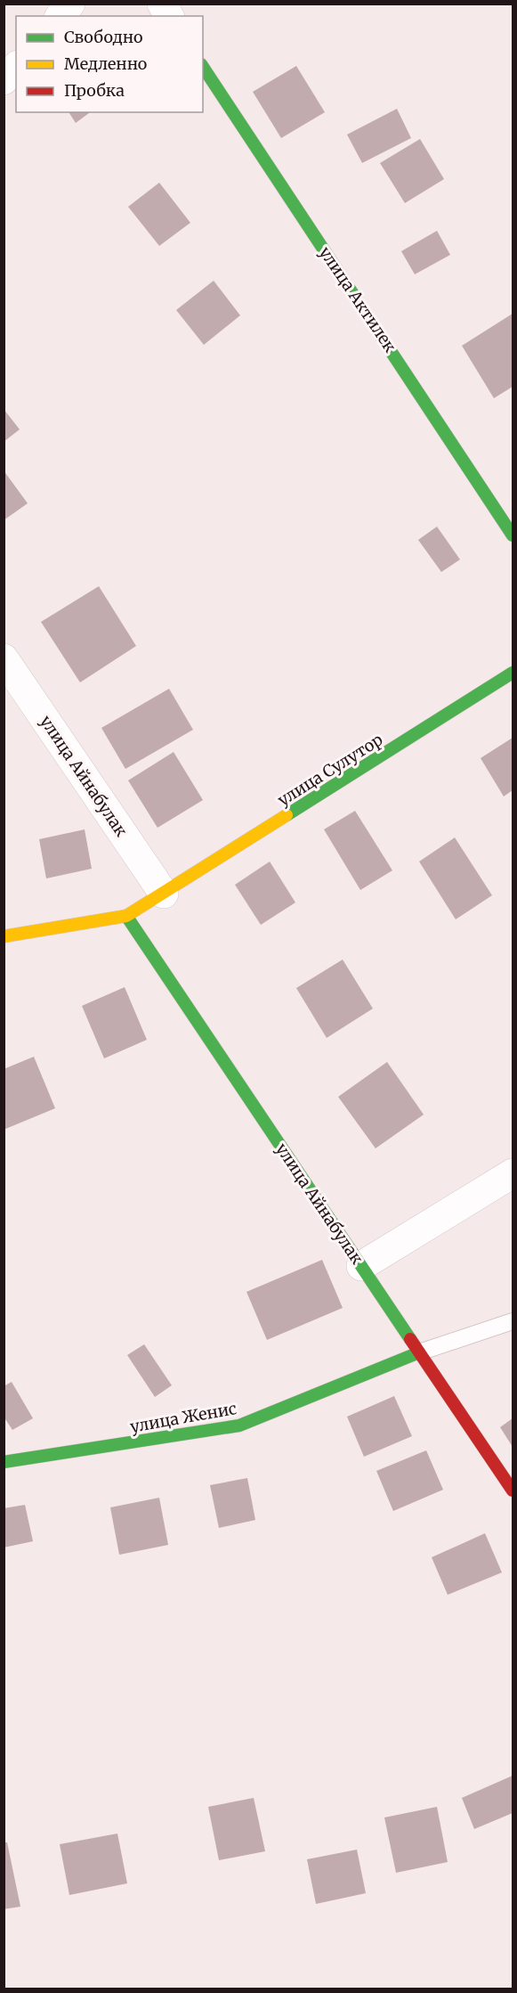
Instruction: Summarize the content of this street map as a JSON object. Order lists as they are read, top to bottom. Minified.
{"streets":{"street":["улица Актилек","улица Сулутор","улица Айнабулак","улица Женис"]},"crossings":[["улица Сулутор","улица Айнабулак"],["улица Айнабулак","улица Женис"]],"legend":["Свободно","Медленно","Пробка"]}
